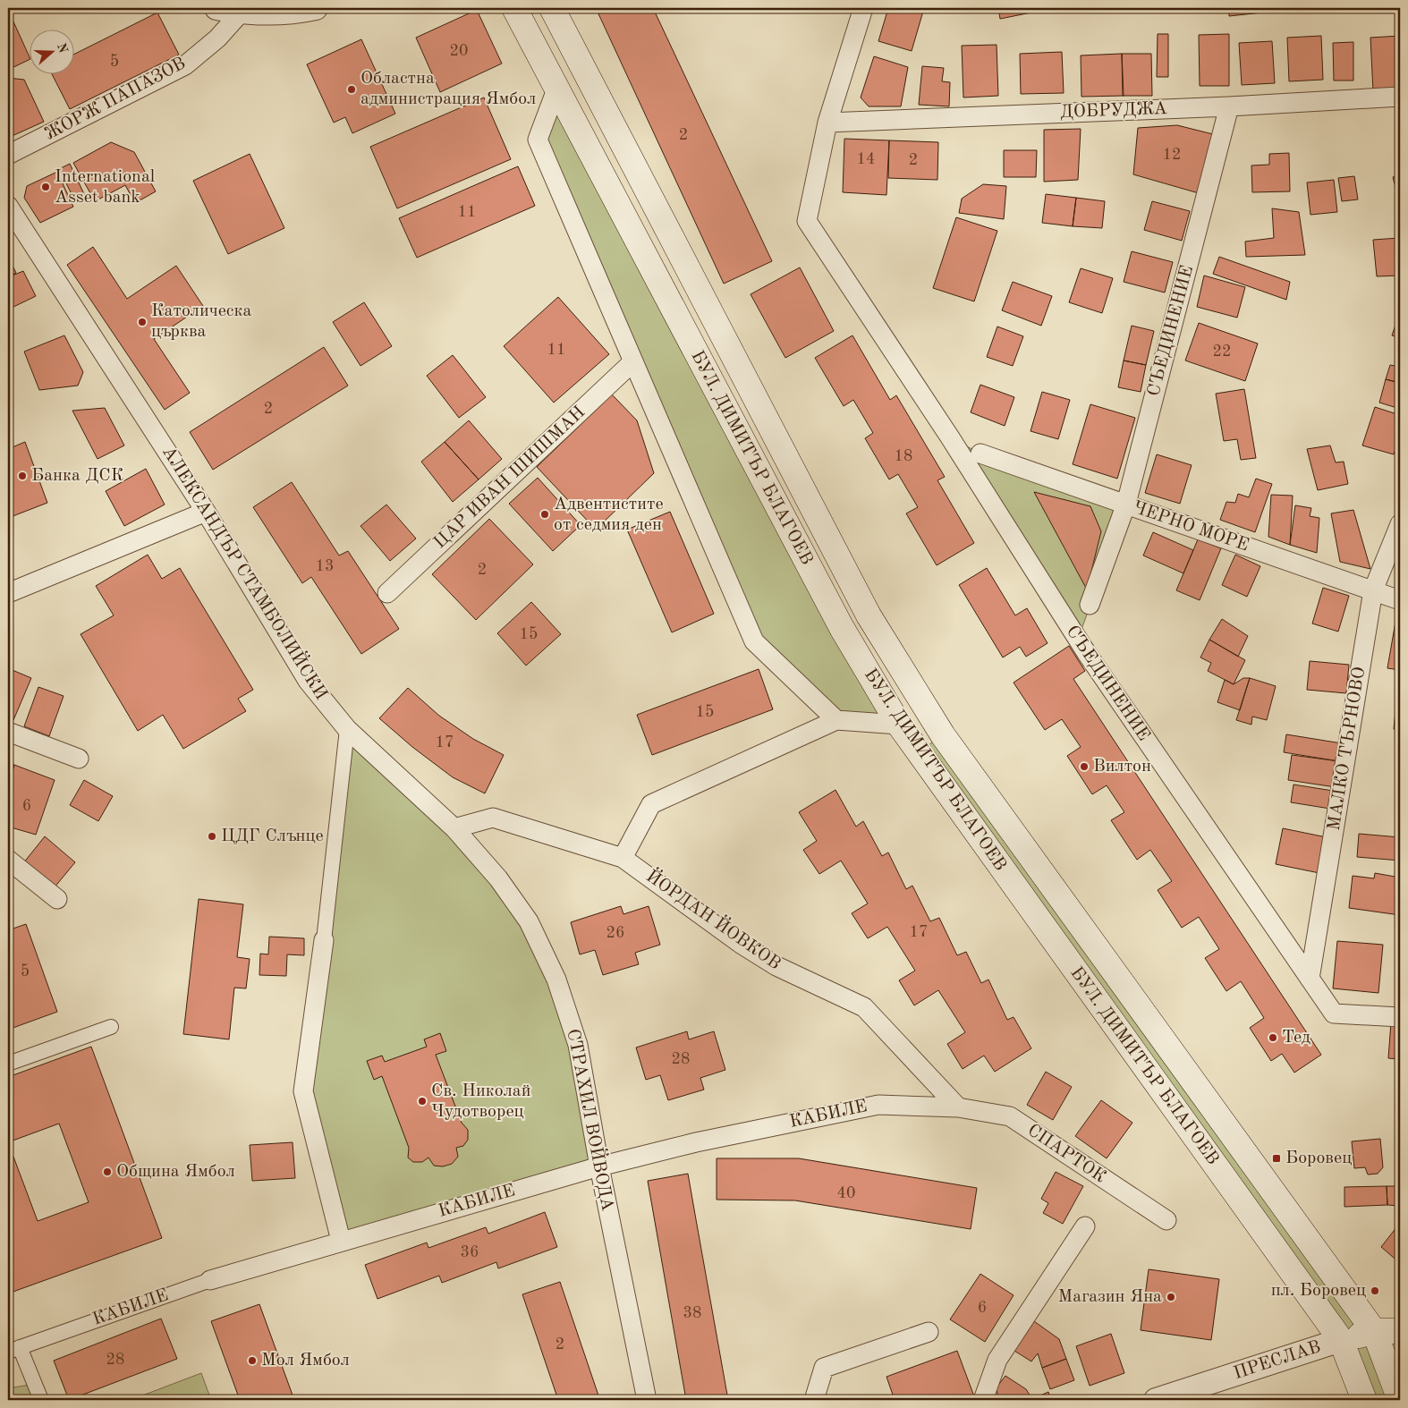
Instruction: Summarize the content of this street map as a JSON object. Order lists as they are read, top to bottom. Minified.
{"streets":{"main road":["БУЛ. ДИМИТЪР БЛАГОЕВ","ПРЕСЛАВ"],"street":["ЖОРЖ ПАПАЗОВ","ДОБРУДЖА","СЪЕДИНЕНИЕ","ЦАР ИВАН ШИШМАН","ЧЕРНО МОРЕ","АЛЕКСАНДЪР СТАМБОЛИЙСКИ","МАЛКО ТЪРНОВО","ЙОРДАН ЙОВКОВ","КАБИЛЕ","СТРАХИЛ ВОЙВОДА","СПАРТОК"]},"crossings":[["ДОБРУДЖА","СЪЕДИНЕНИЕ"],["СЪЕДИНЕНИЕ","ЧЕРНО МОРЕ"],["СЪЕДИНЕНИЕ","МАЛКО ТЪРНОВО"],["БУЛ. ДИМИТЪР БЛАГОЕВ","ПРЕСЛАВ"],["ЧЕРНО МОРЕ","МАЛКО ТЪРНОВО"],["АЛЕКСАНДЪР СТАМБОЛИЙСКИ","СТРАХИЛ ВОЙВОДА"],["ЙОРДАН ЙОВКОВ","КАБИЛЕ"],["ЙОРДАН ЙОВКОВ","СТРАХИЛ ВОЙВОДА"],["ЙОРДАН ЙОВКОВ","СПАРТОК"],["КАБИЛЕ","СТРАХИЛ ВОЙВОДА"],["КАБИЛЕ","СПАРТОК"]],"places":{"other":["Областна администрация Ямбол","International Asset bank","Католическа църква","Банка ДСК","Адвентистите от седмия ден","Вилтон","ЦДГ Слънце","Тед","Св. Николай Чудотворец","Община Ямбол","пл. Боровец","Магазин Яна","Мол Ямбол"],"transit":["Боровец"]},"house_numbers":["20","5","2","12","14","2","11","11","22","2","18","13","2","15","15","17","6","17","26","5","28","40","36","6","38","2","28"],"north":"right"}
